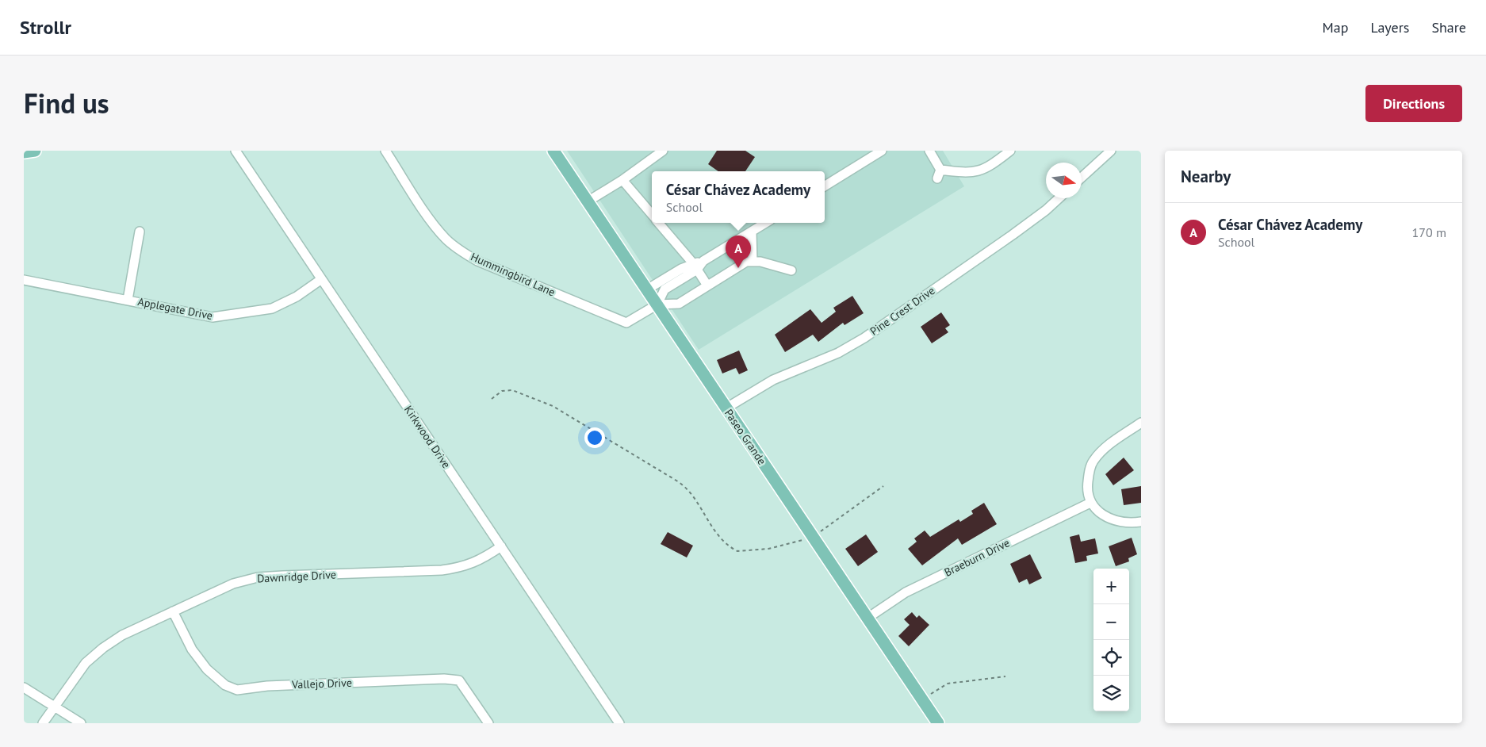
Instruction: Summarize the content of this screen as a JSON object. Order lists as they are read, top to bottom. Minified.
{"streets":{"main road":["Paseo Grande"],"street":["Hummingbird Lane","Applegate Drive","Pine Crest Drive","Kirkwood Drive","Braeburn Drive","Dawnridge Drive","Vallejo Drive"]},"crossings":[["Hummingbird Lane","Paseo Grande"],["Applegate Drive","Kirkwood Drive"],["Pine Crest Drive","Paseo Grande"],["Kirkwood Drive","Dawnridge Drive"],["Paseo Grande","Braeburn Drive"],["Dawnridge Drive","Vallejo Drive"]],"north":"right","page":{"header":"Strollr","nav":["Map","Layers","Share"],"title":"Find us","buttons":"Directions","heading":"Nearby","popup":["César Chávez Academy","School"],"list":[{"mark":"A","name":"César Chávez Academy","note":"School","value":"170 m"}],"pins":"A","map_buttons":["+","−"]}}
